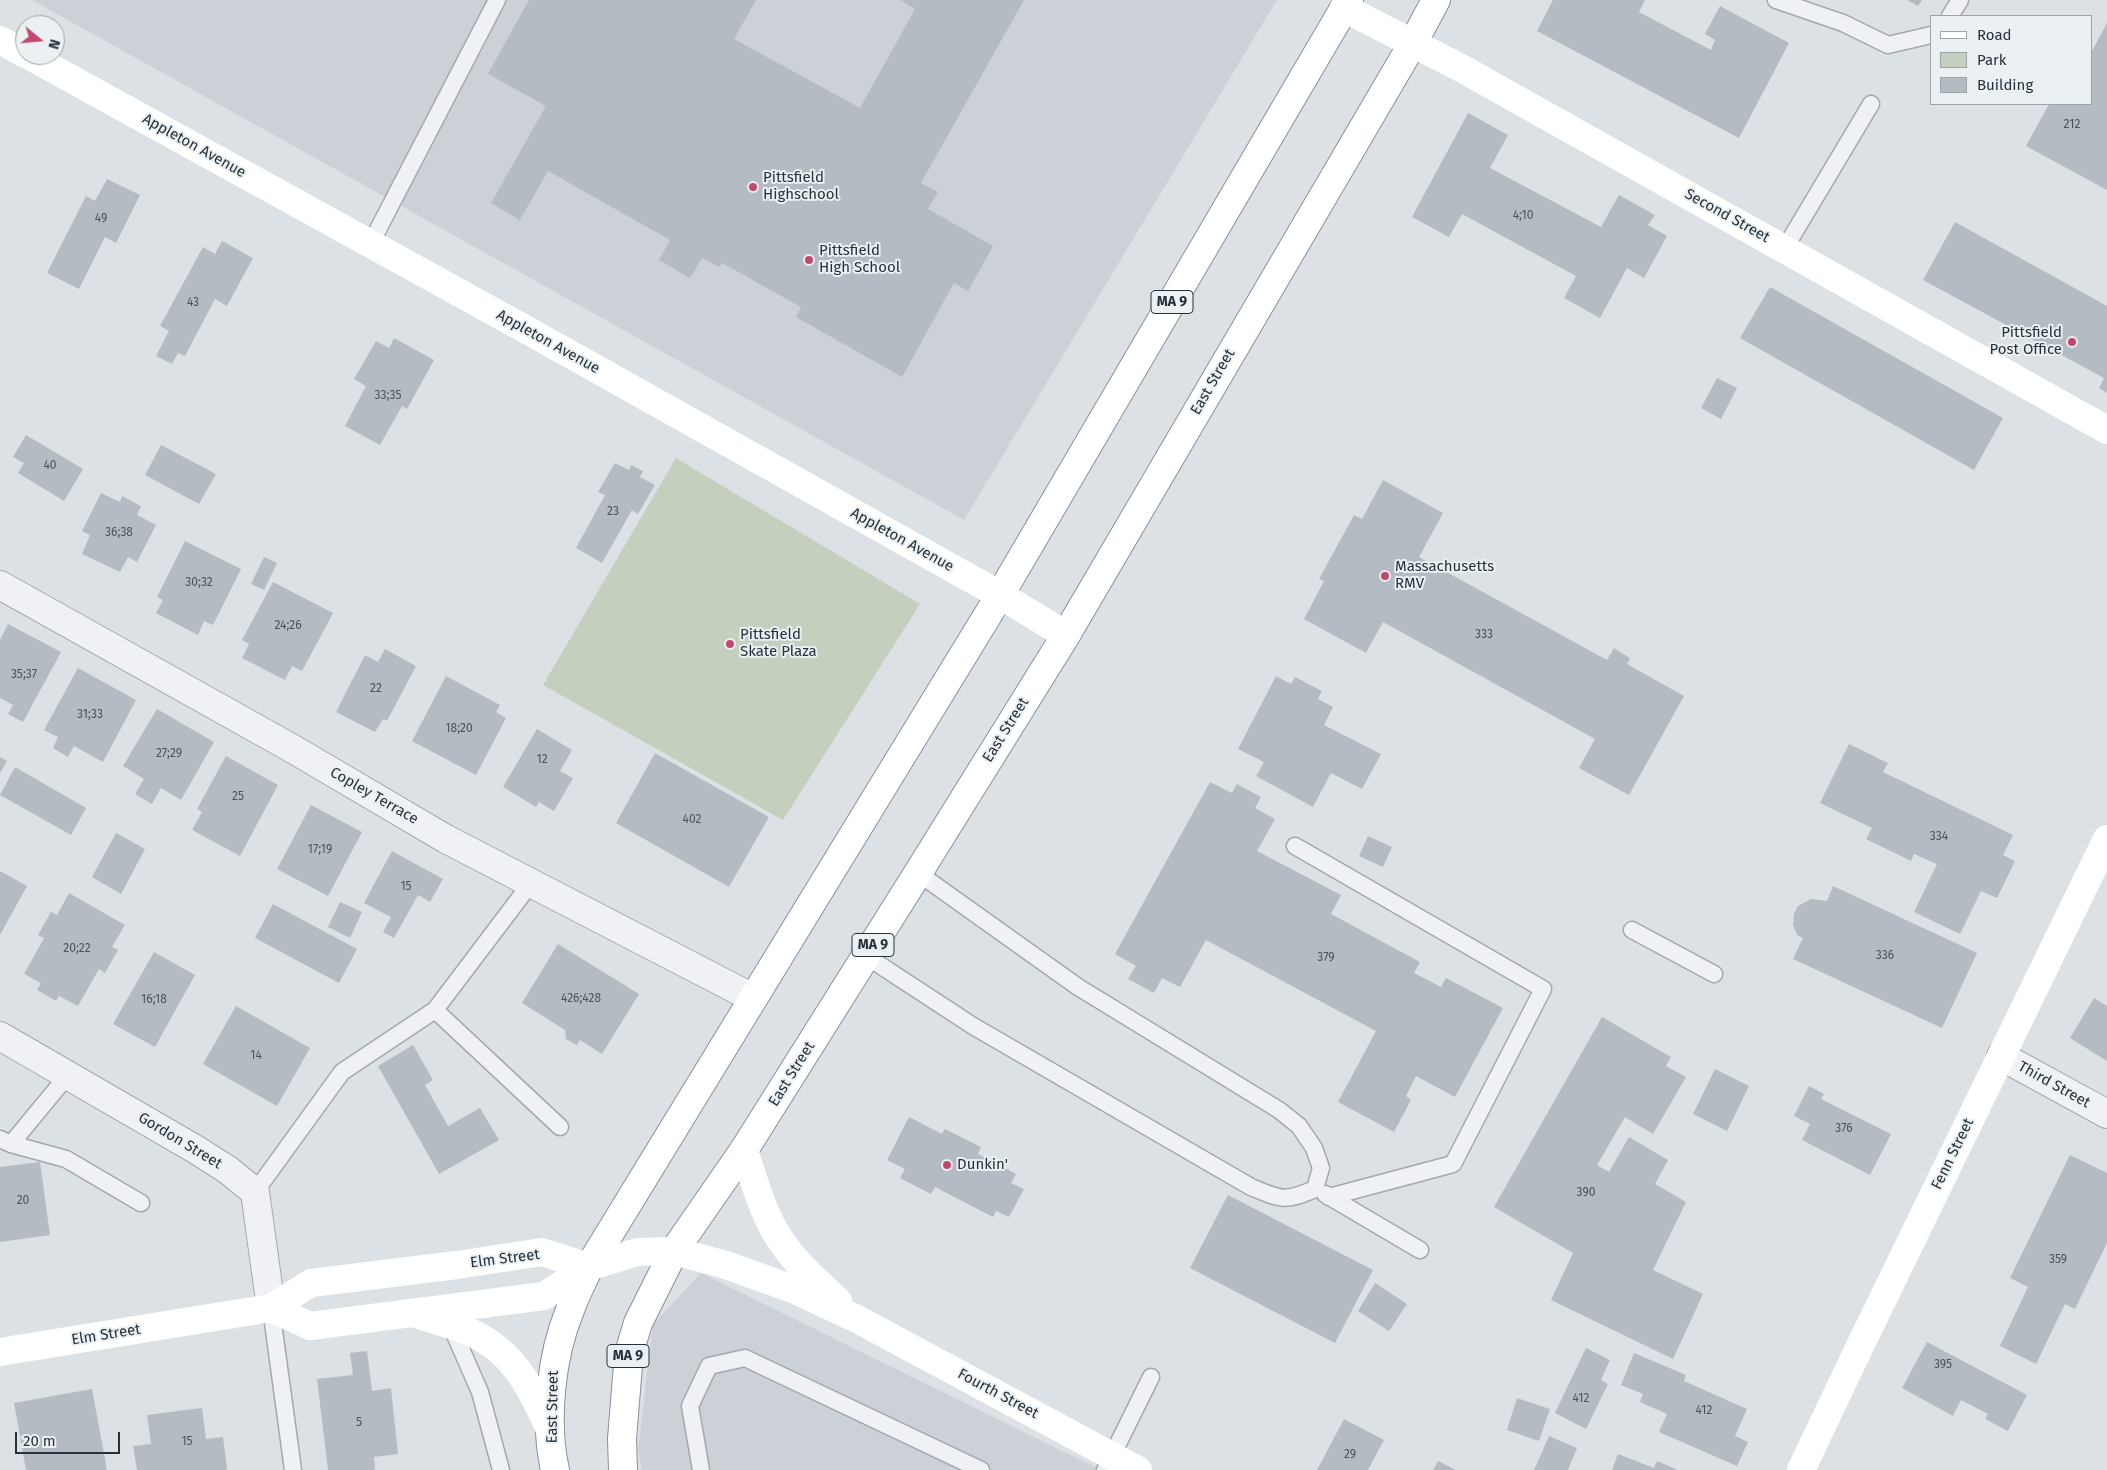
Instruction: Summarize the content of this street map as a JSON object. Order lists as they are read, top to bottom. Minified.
{"streets":{"main road":["Appleton Avenue","Second Street","MA 9","East Street","Fenn Street","Elm Street","Fourth Street"],"street":["Copley Terrace","Third Street","Gordon Street"]},"crossings":[["Appleton Avenue","East Street"],["Second Street","East Street"],["East Street","Copley Terrace"],["East Street","Elm Street"],["East Street","Fourth Street"],["Third Street","Fenn Street"],["Elm Street","Fourth Street"]],"places":["Pittsfield Highschool","Pittsfield High School","Pittsfield Post Office","Massachusetts RMV","Pittsfield Skate Plaza","Dunkin'"],"house_numbers":["212","4;10","49","43","33;35","40","23","36;38","30;32","24;26","333","35;37","22","31;33","18;20","27;29","12","25","402","334","17;19","15","20;22","336","379","426;428","16;18","14","376","390","20","359","395","412","412","5","15","29"],"legend":["Road","Park","Building"],"scale_bar":"20 m","north":"right"}
